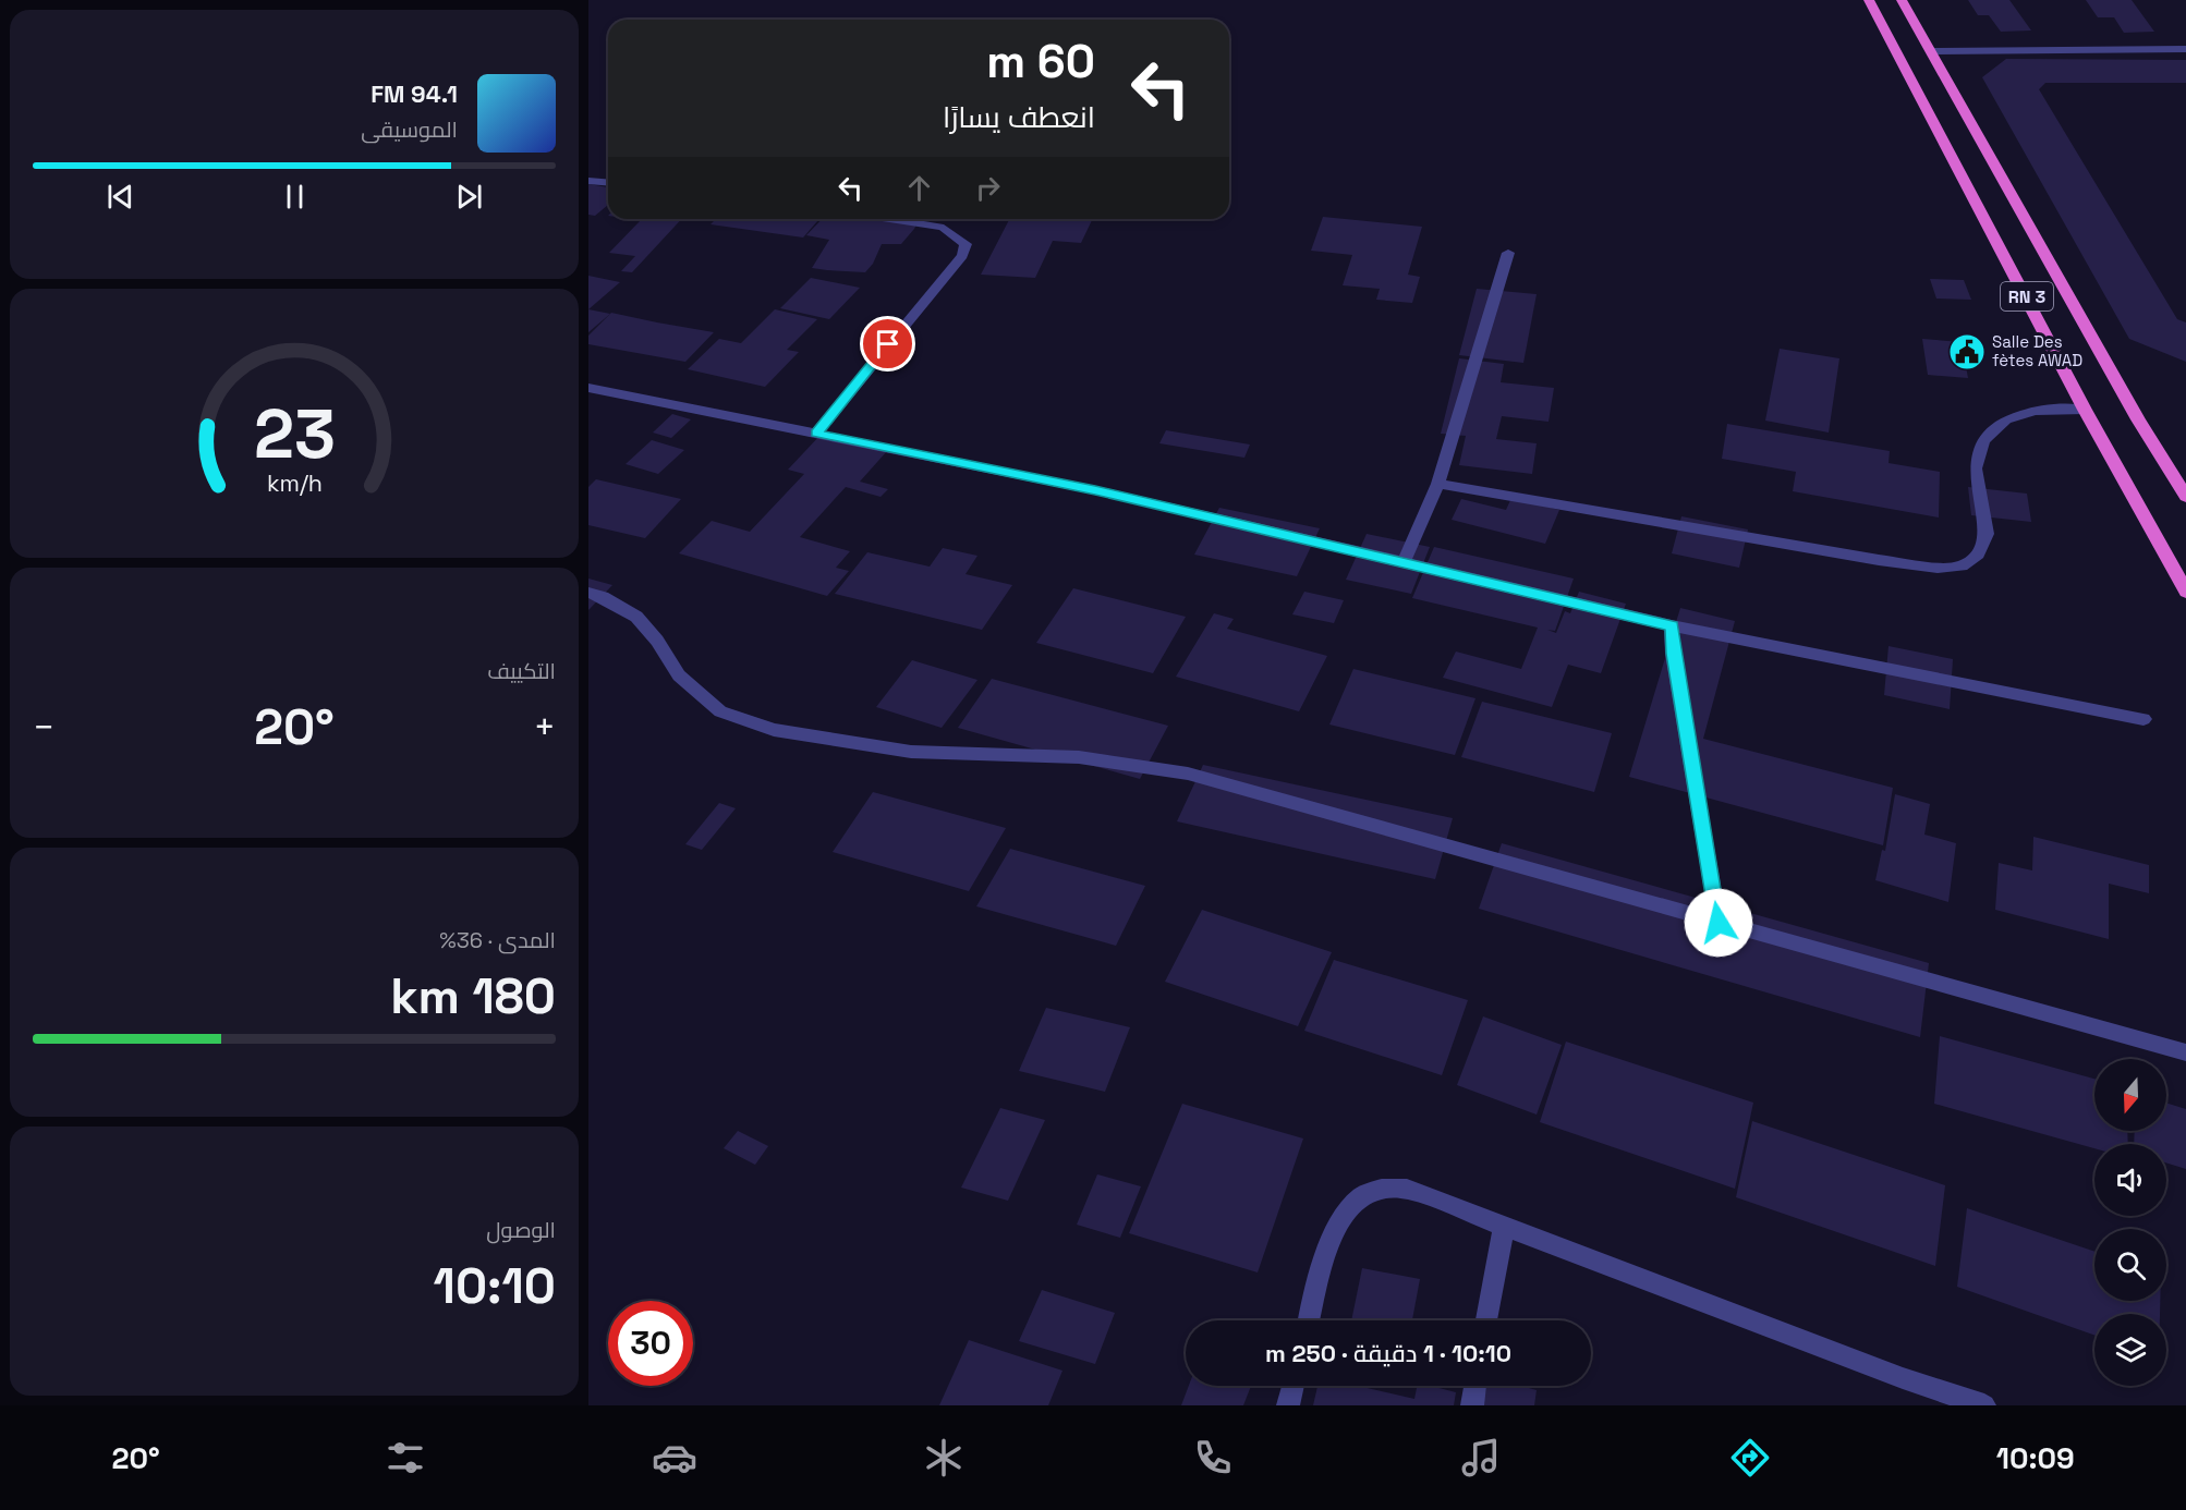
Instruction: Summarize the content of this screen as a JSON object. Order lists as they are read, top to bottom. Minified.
{"streets":{"highway":["RN 3"]},"places":{"public building":["Salle Des fètes AWAD"]},"north":"bottom","page":{"turn":["60 m","انعطف يسارًا"],"song":["94.1 FM","الموسيقى"],"tile":["التكييف",["المدى · 36%","180 km"],["الوصول","10:10"]],"heat":["−","20°","+"],"limit":"30","trip":"10:10 · 1 دقيقة · 250 m","tabs":["10:09","20°"],"gauge":["23","km/h"]}}
